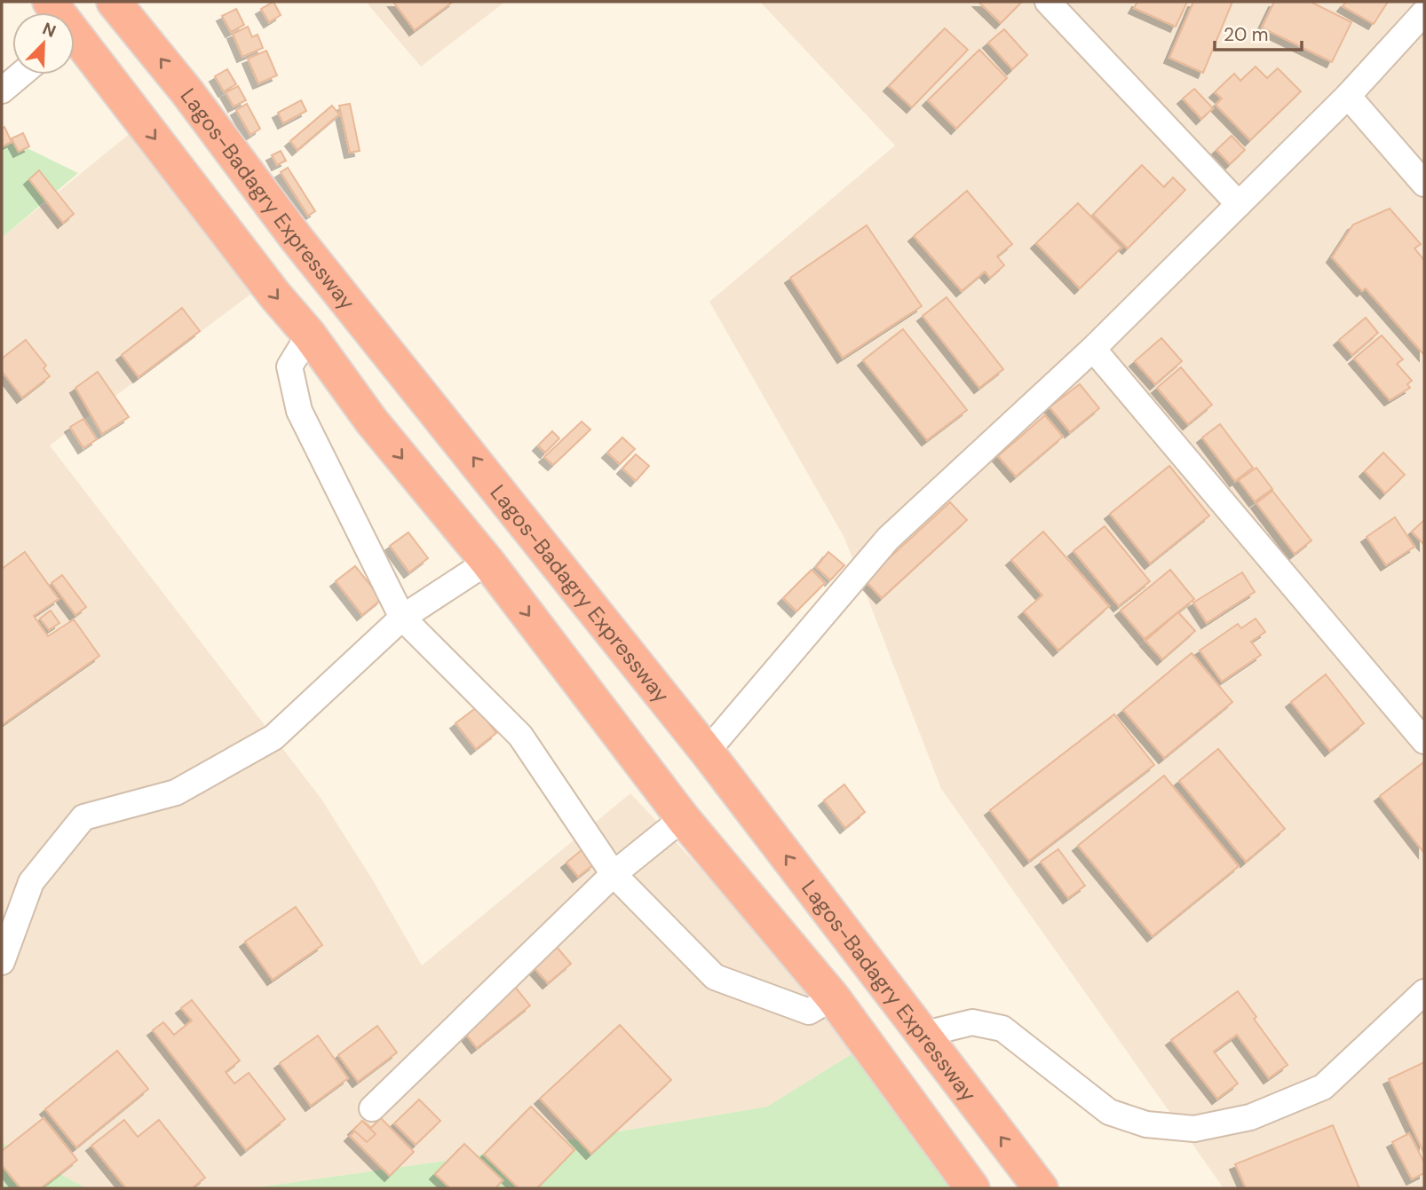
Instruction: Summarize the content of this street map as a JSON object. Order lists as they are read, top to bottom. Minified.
{"streets":{"highway":["Lagos-Badagry Expressway"]},"scale_bar":"20 m","north":"top right"}
